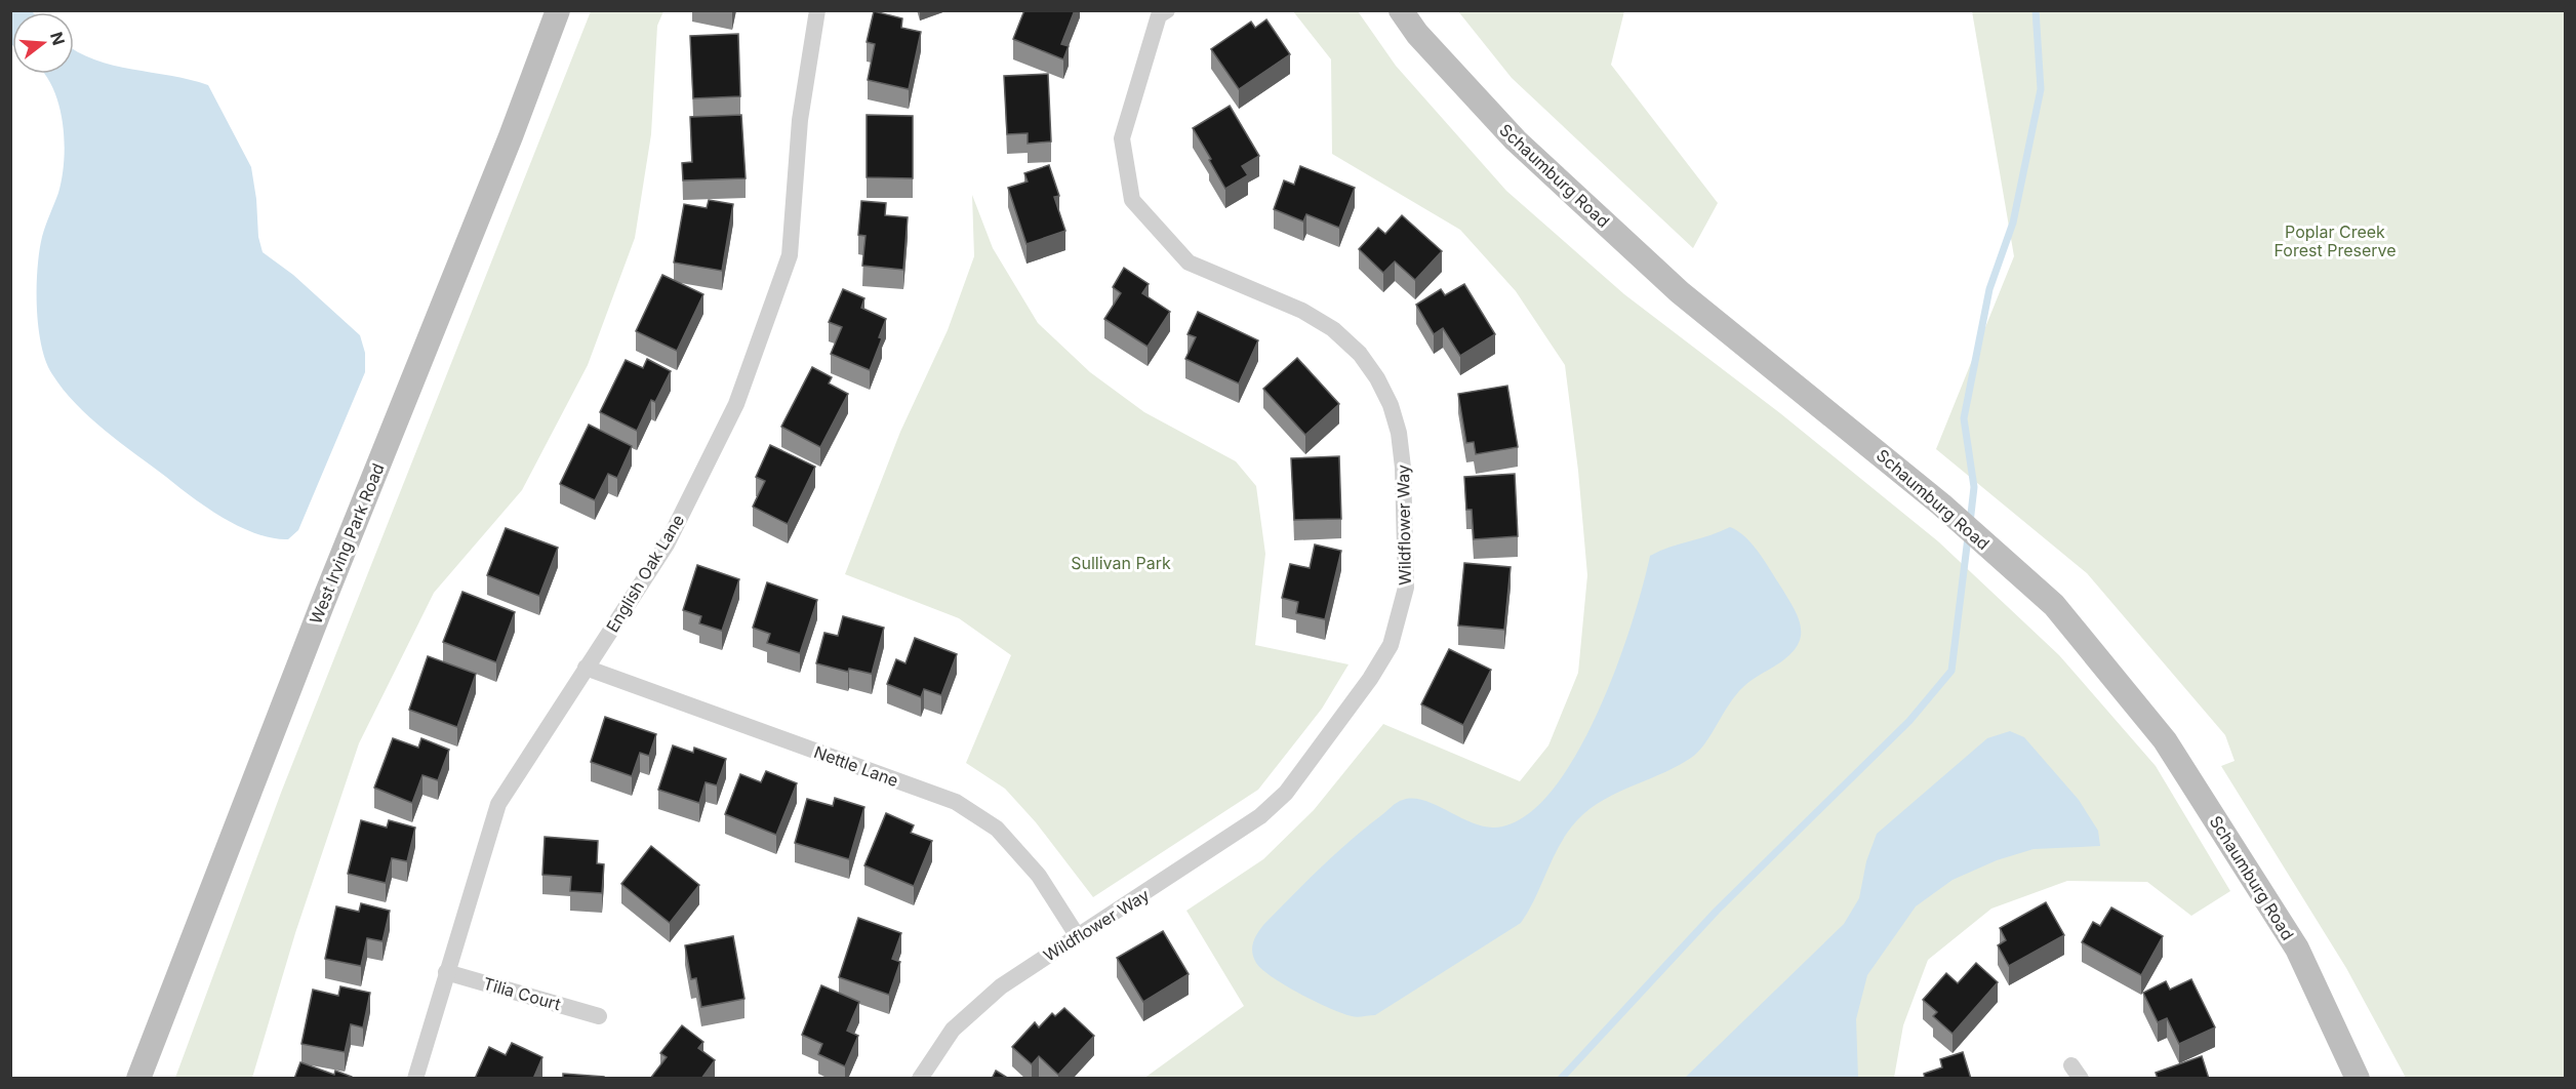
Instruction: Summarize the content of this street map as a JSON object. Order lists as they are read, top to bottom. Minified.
{"streets":{"main road":["Schaumburg Road","West Irving Park Road"],"street":["Wildflower Way","English Oak Lane","Nettle Lane","Tilia Court"]},"crossings":[["Wildflower Way","Nettle Lane"],["English Oak Lane","Nettle Lane"],["English Oak Lane","Tilia Court"]],"parks":["Poplar Creek Forest Preserve","Sullivan Park"],"north":"right"}
